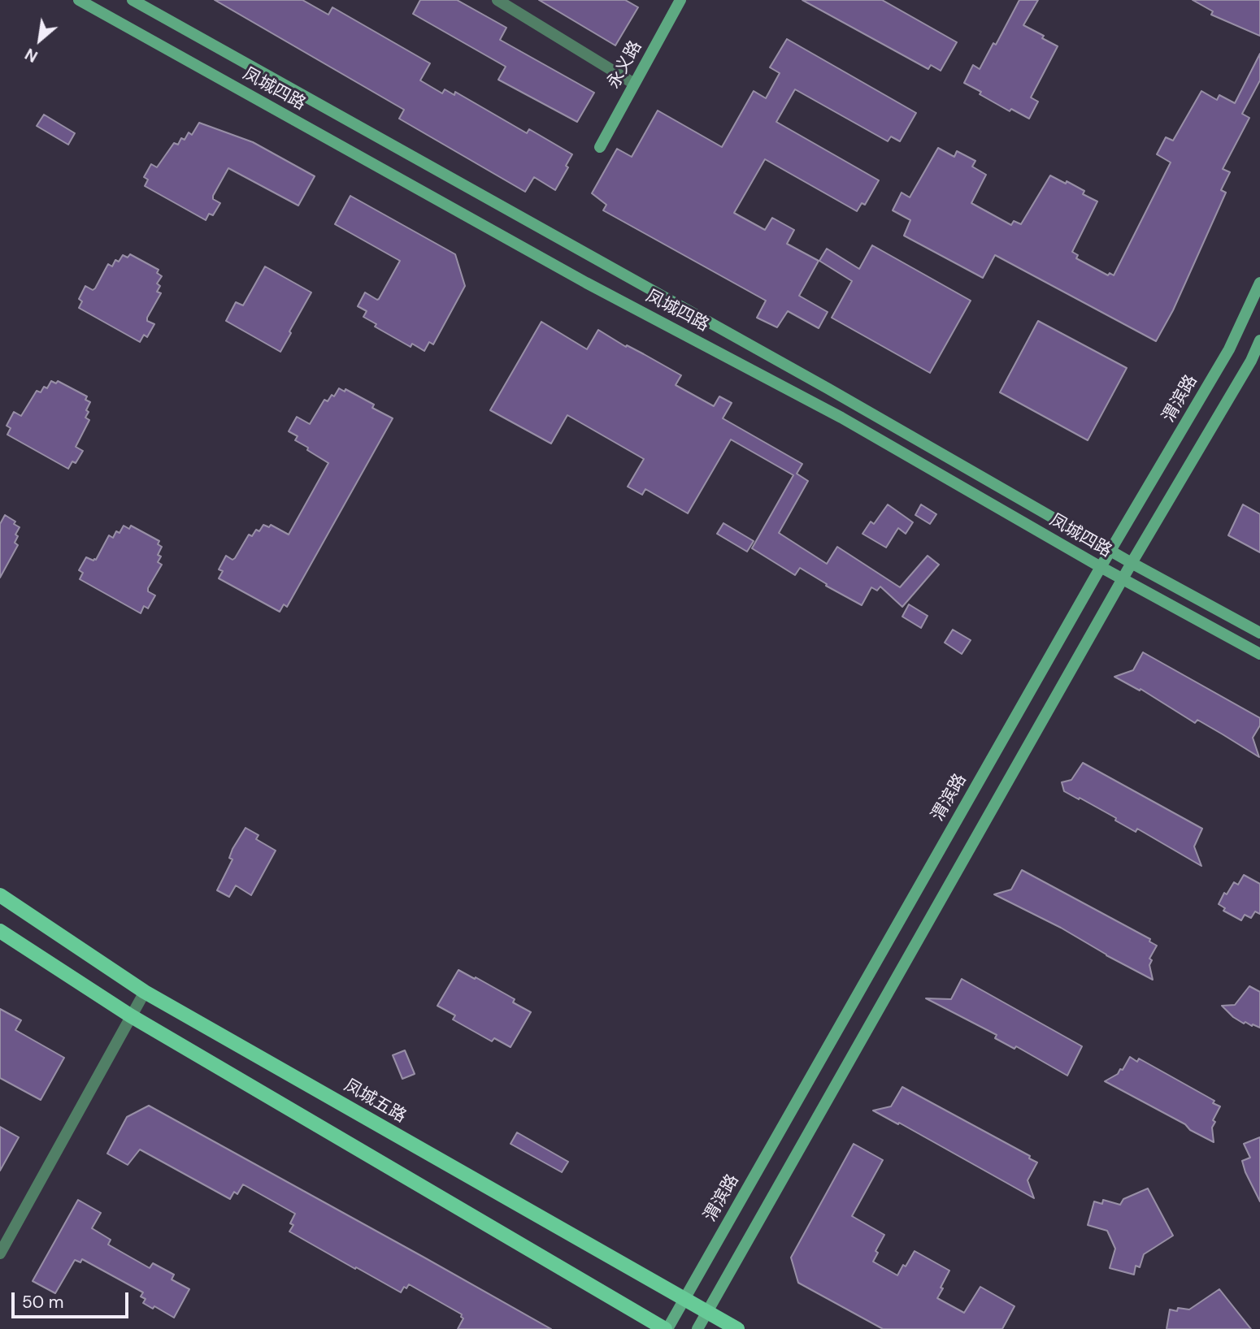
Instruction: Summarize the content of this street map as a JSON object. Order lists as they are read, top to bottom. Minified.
{"streets":{"main road":["凤城五路"],"street":["永义路","凤城四路","渭滨路"]},"crossings":[["凤城四路","渭滨路"],["渭滨路","凤城五路"]],"scale_bar":"50 m","north":"bottom left"}
